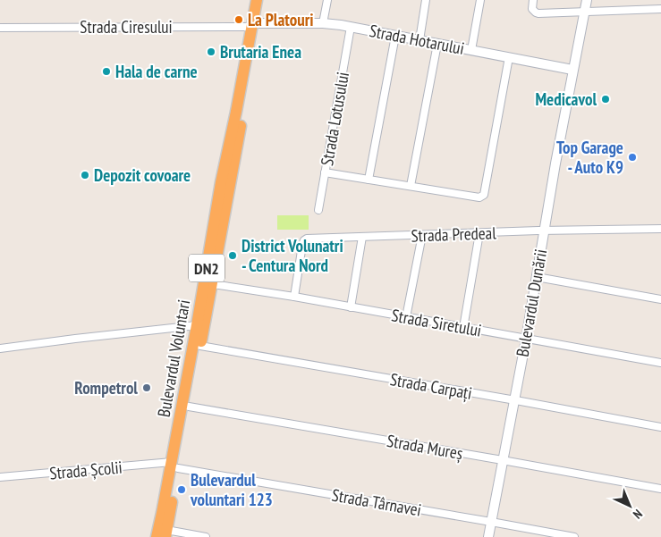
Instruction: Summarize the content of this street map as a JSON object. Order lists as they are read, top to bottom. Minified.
{"streets":{"highway":["DN2","Bulevardul Voluntari"],"street":["Strada Ciresului","Strada Hotarului","Strada Lotusului","Strada Predeal","Bulevardul Dunării","Strada Siretului","Strada Carpați","Strada Mureș","Strada Școlii","Strada Târnavei"]},"crossings":[["Strada Ciresului","Strada Hotarului"],["Strada Ciresului","Bulevardul Voluntari"],["Strada Hotarului","Strada Lotusului"],["Strada Hotarului","Bulevardul Dunării"],["Strada Hotarului","Bulevardul Voluntari"],["Strada Predeal","Bulevardul Dunării"],["Strada Predeal","Strada Siretului"],["Bulevardul Dunării","Strada Siretului"],["Bulevardul Dunării","Strada Carpați"],["Bulevardul Dunării","Strada Mureș"],["Bulevardul Dunării","Strada Târnavei"],["Strada Siretului","Bulevardul Voluntari"],["Bulevardul Voluntari","Strada Carpați"],["Bulevardul Voluntari","Strada Mureș"],["Bulevardul Voluntari","Strada Școlii"],["Bulevardul Voluntari","Strada Târnavei"],["Strada Școlii","Strada Târnavei"]],"places":["La Platouri","Brutaria Enea","Hala de carne","Medicavol","Top Garage - Auto K9","Depozit covoare","District Volunatri - Centura Nord","Rompetrol","Bulevardul voluntari 123"],"north":"bottom right"}
